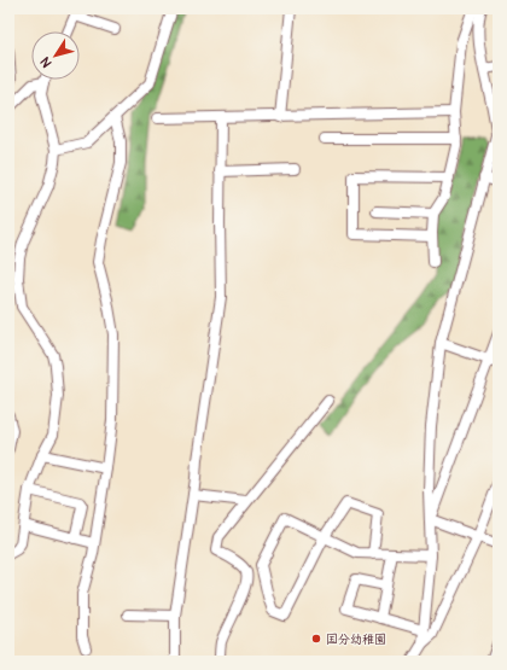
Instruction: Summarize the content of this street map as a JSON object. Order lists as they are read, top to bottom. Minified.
{"places":["国分幼稚園"],"north":"bottom left"}
